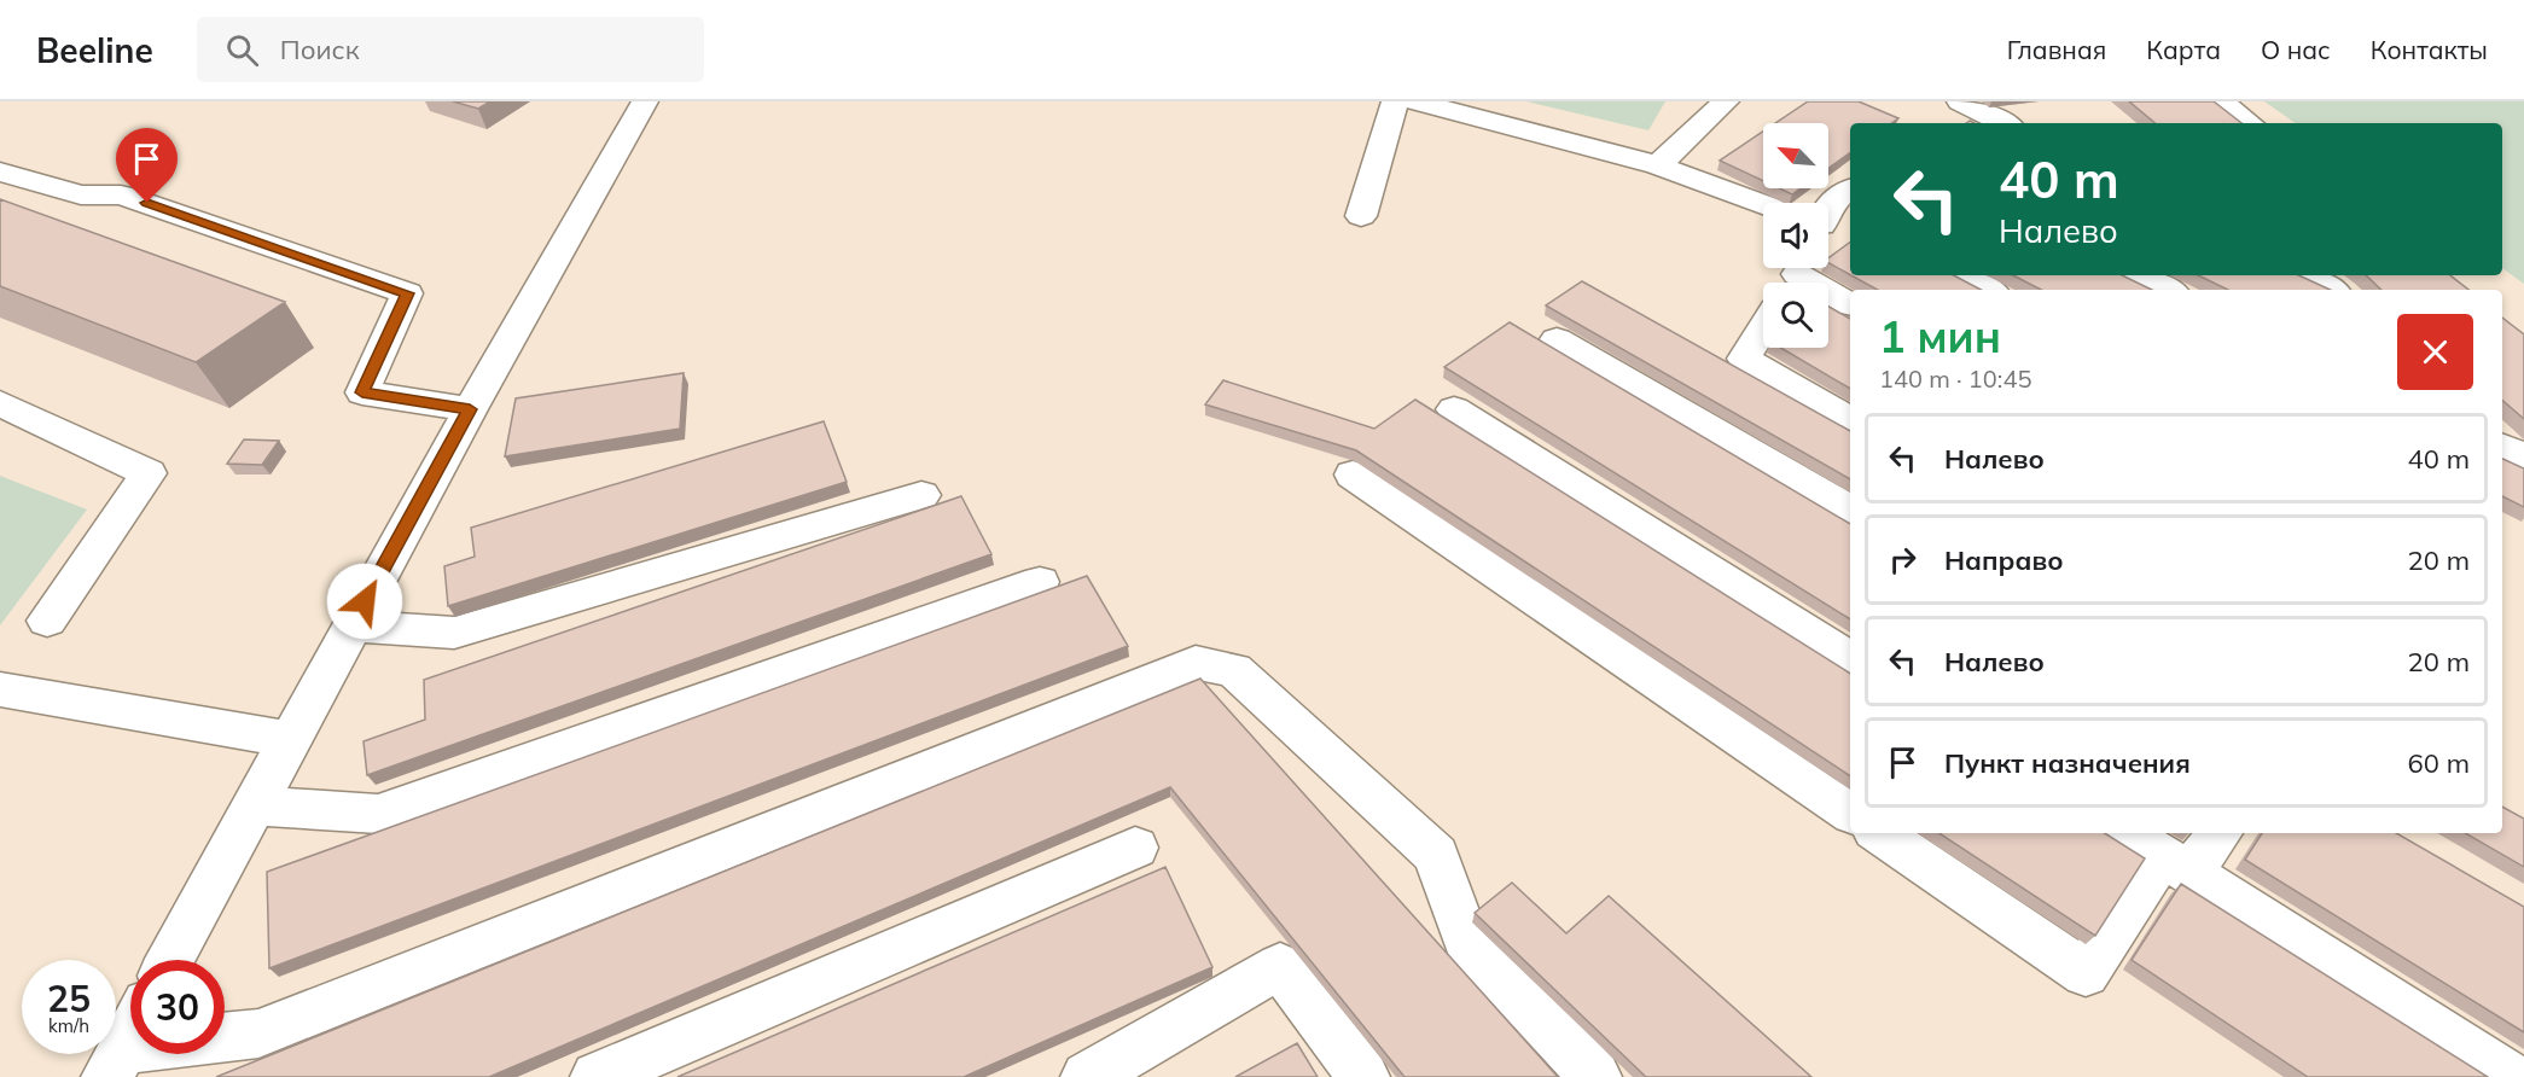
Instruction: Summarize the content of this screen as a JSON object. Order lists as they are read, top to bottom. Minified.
{"north":"top left","page":{"header":"Beeline","search":"Поиск","nav":["Главная","Карта","О нас","Контакты"],"turn":["40 m","Налево"],"heading":["1 мин","140 m · 10:45"],"list":[{"name":"Налево","value":"40 m"},{"name":"Направо","value":"20 m"},{"name":"Налево","value":"20 m"},{"name":"Пункт назначения","value":"60 m"}],"speed":"25 km/h","limit":"30"}}
